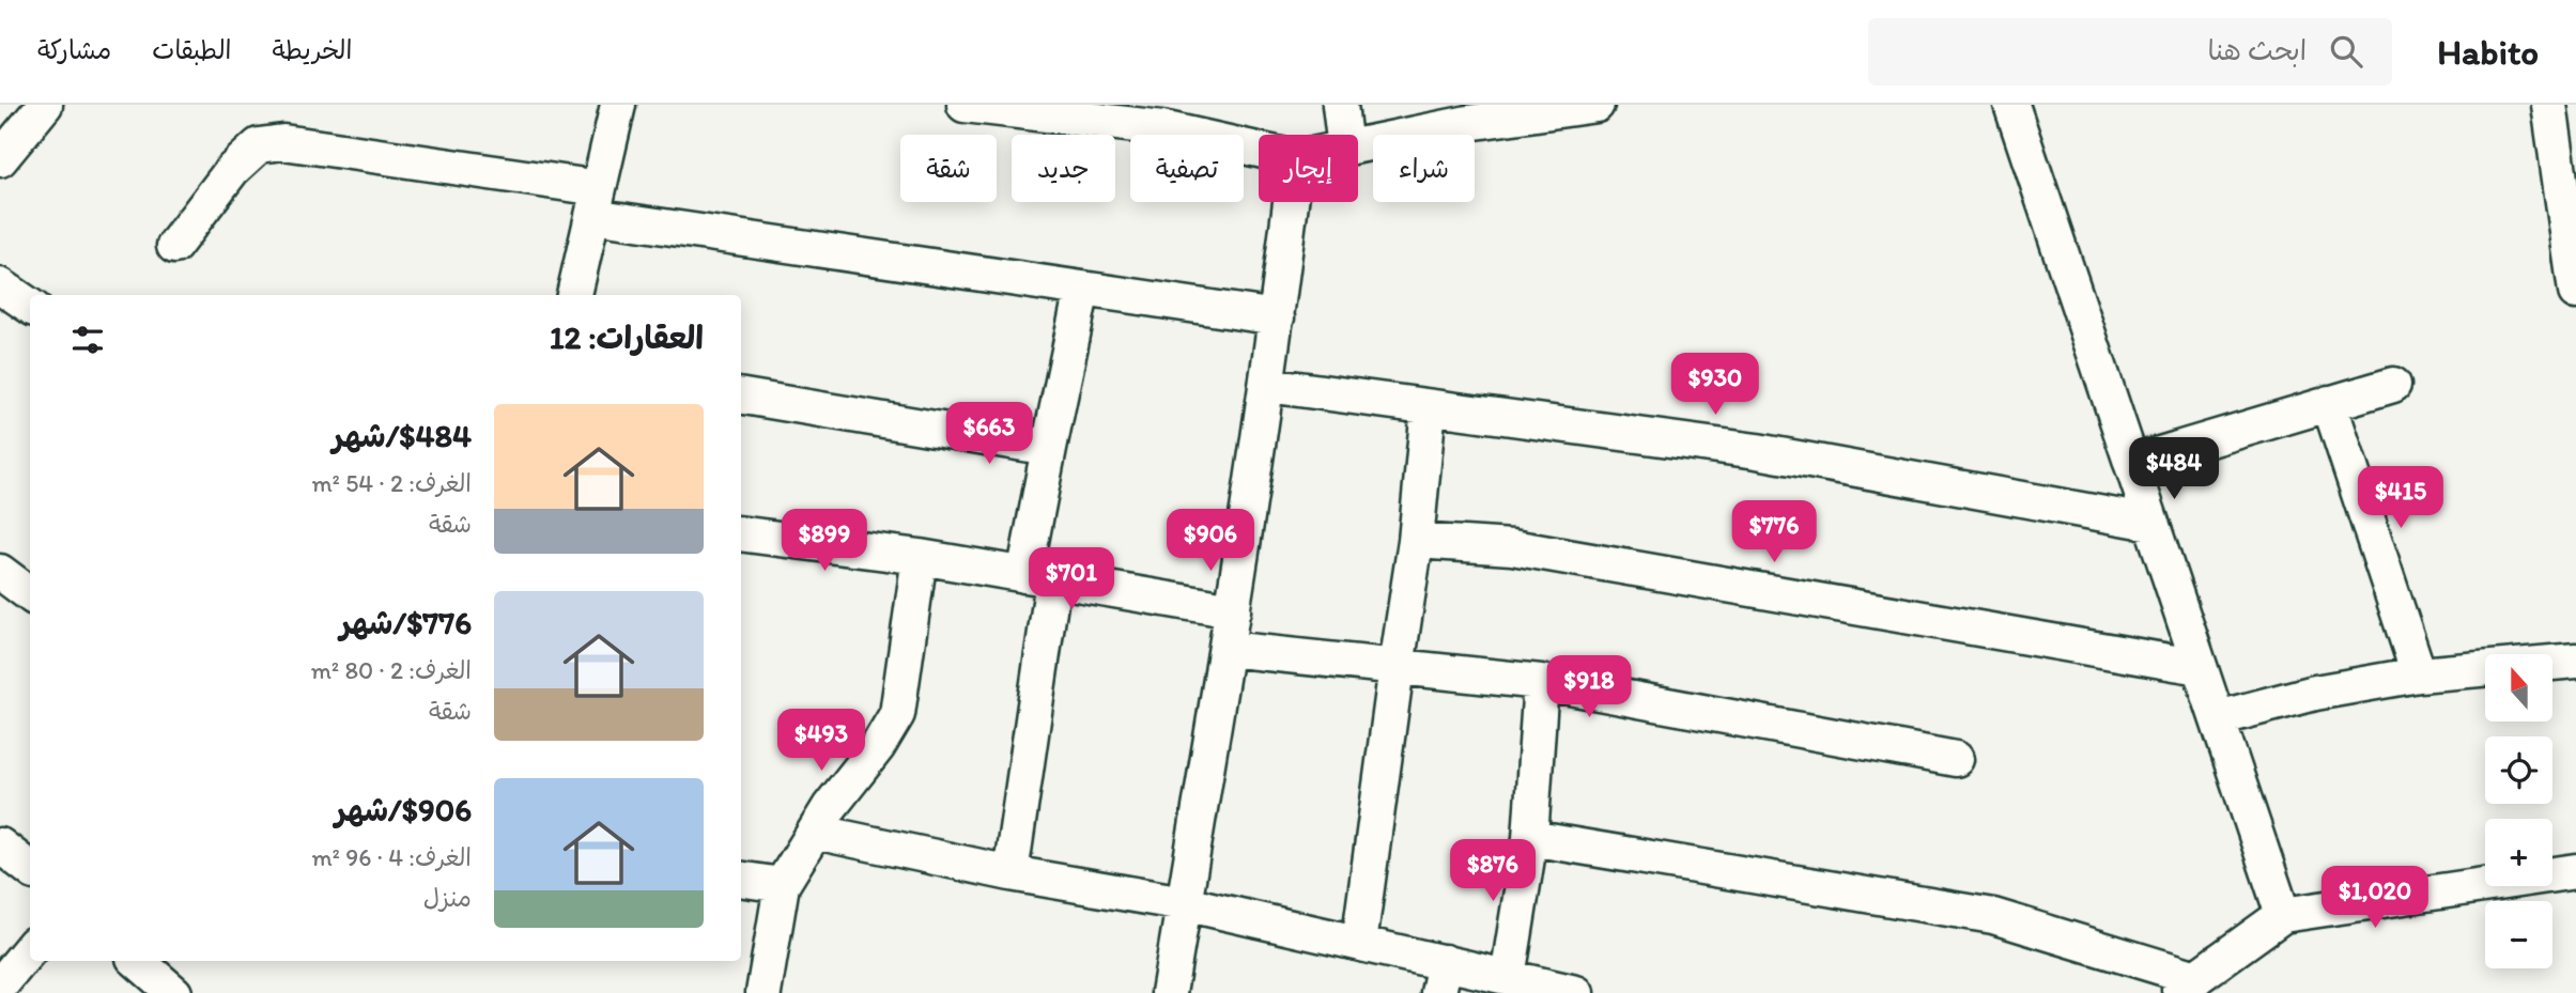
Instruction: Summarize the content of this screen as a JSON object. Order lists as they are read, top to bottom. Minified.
{"north":"top","page":{"header":"Habito","search":"ابحث هنا","nav":["الخريطة","الطبقات","مشاركة"],"chip":["شراء","إيجار","تصفية","جديد","شقة"],"heading":"العقارات: 12","price":["$930","$663","$484","$415","$776","$899","$906","$701","$918","$493","$876","$1,020"],"list":[{"name":"$484/شهر","note":"الغرف: 2 · 54 m² · شقة"},{"name":"$776/شهر","note":"الغرف: 2 · 80 m² · شقة"},{"name":"$906/شهر","note":"الغرف: 4 · 96 m² · منزل"}],"map_buttons":["+","−"]}}
